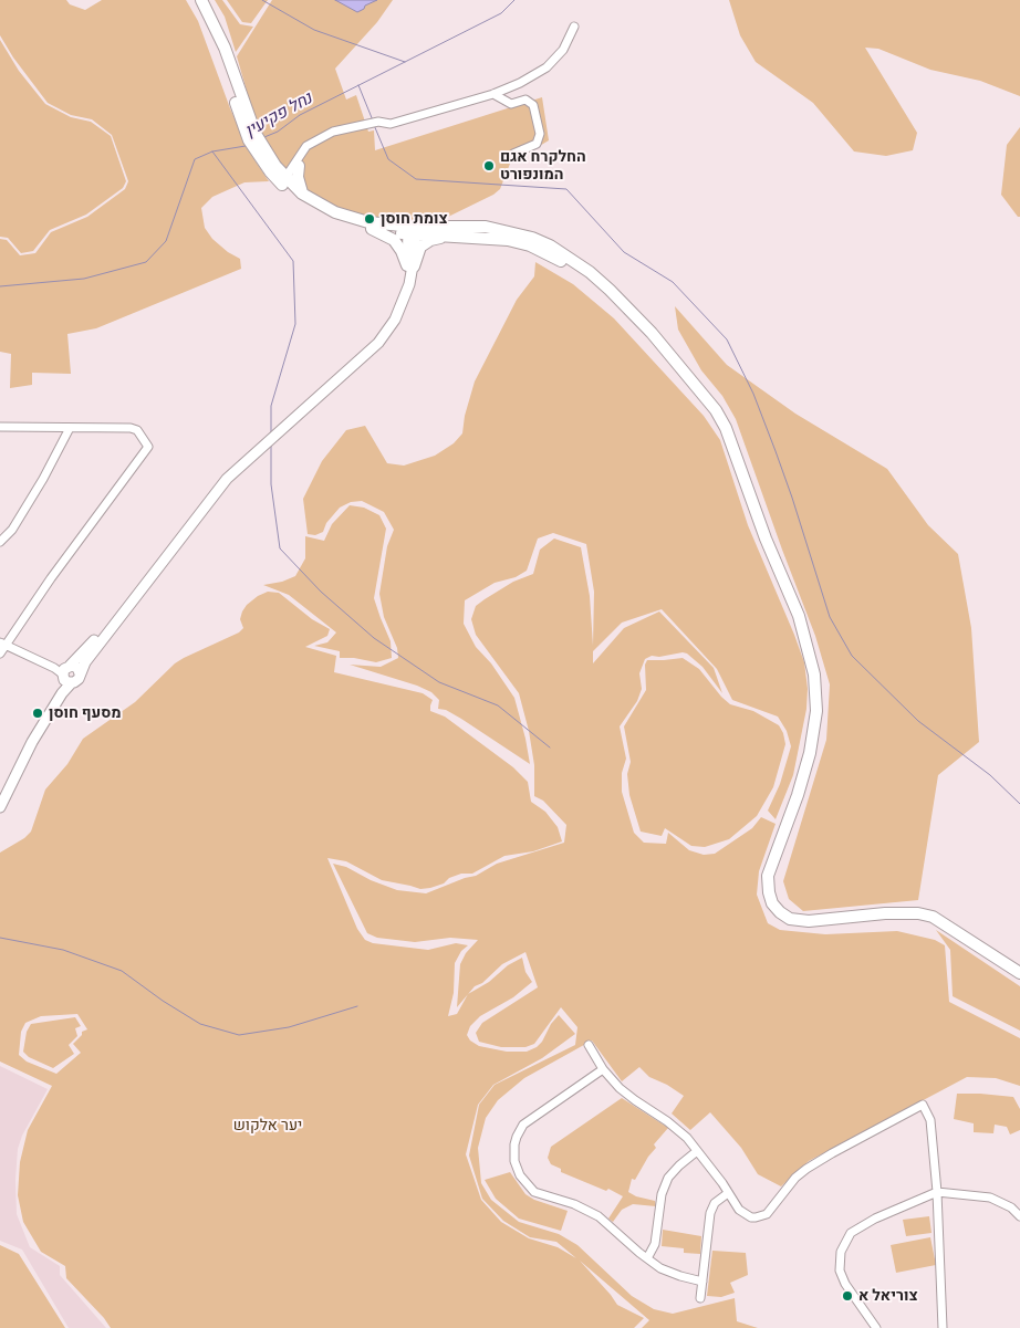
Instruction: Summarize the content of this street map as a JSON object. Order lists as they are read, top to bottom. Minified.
{"water":["נחל פקיעין"],"parks":["יער אלקוש"],"places":["החלקרח אגם המונפורט","צומת חוסן","מסעף חוסן","צוריאל א"]}
